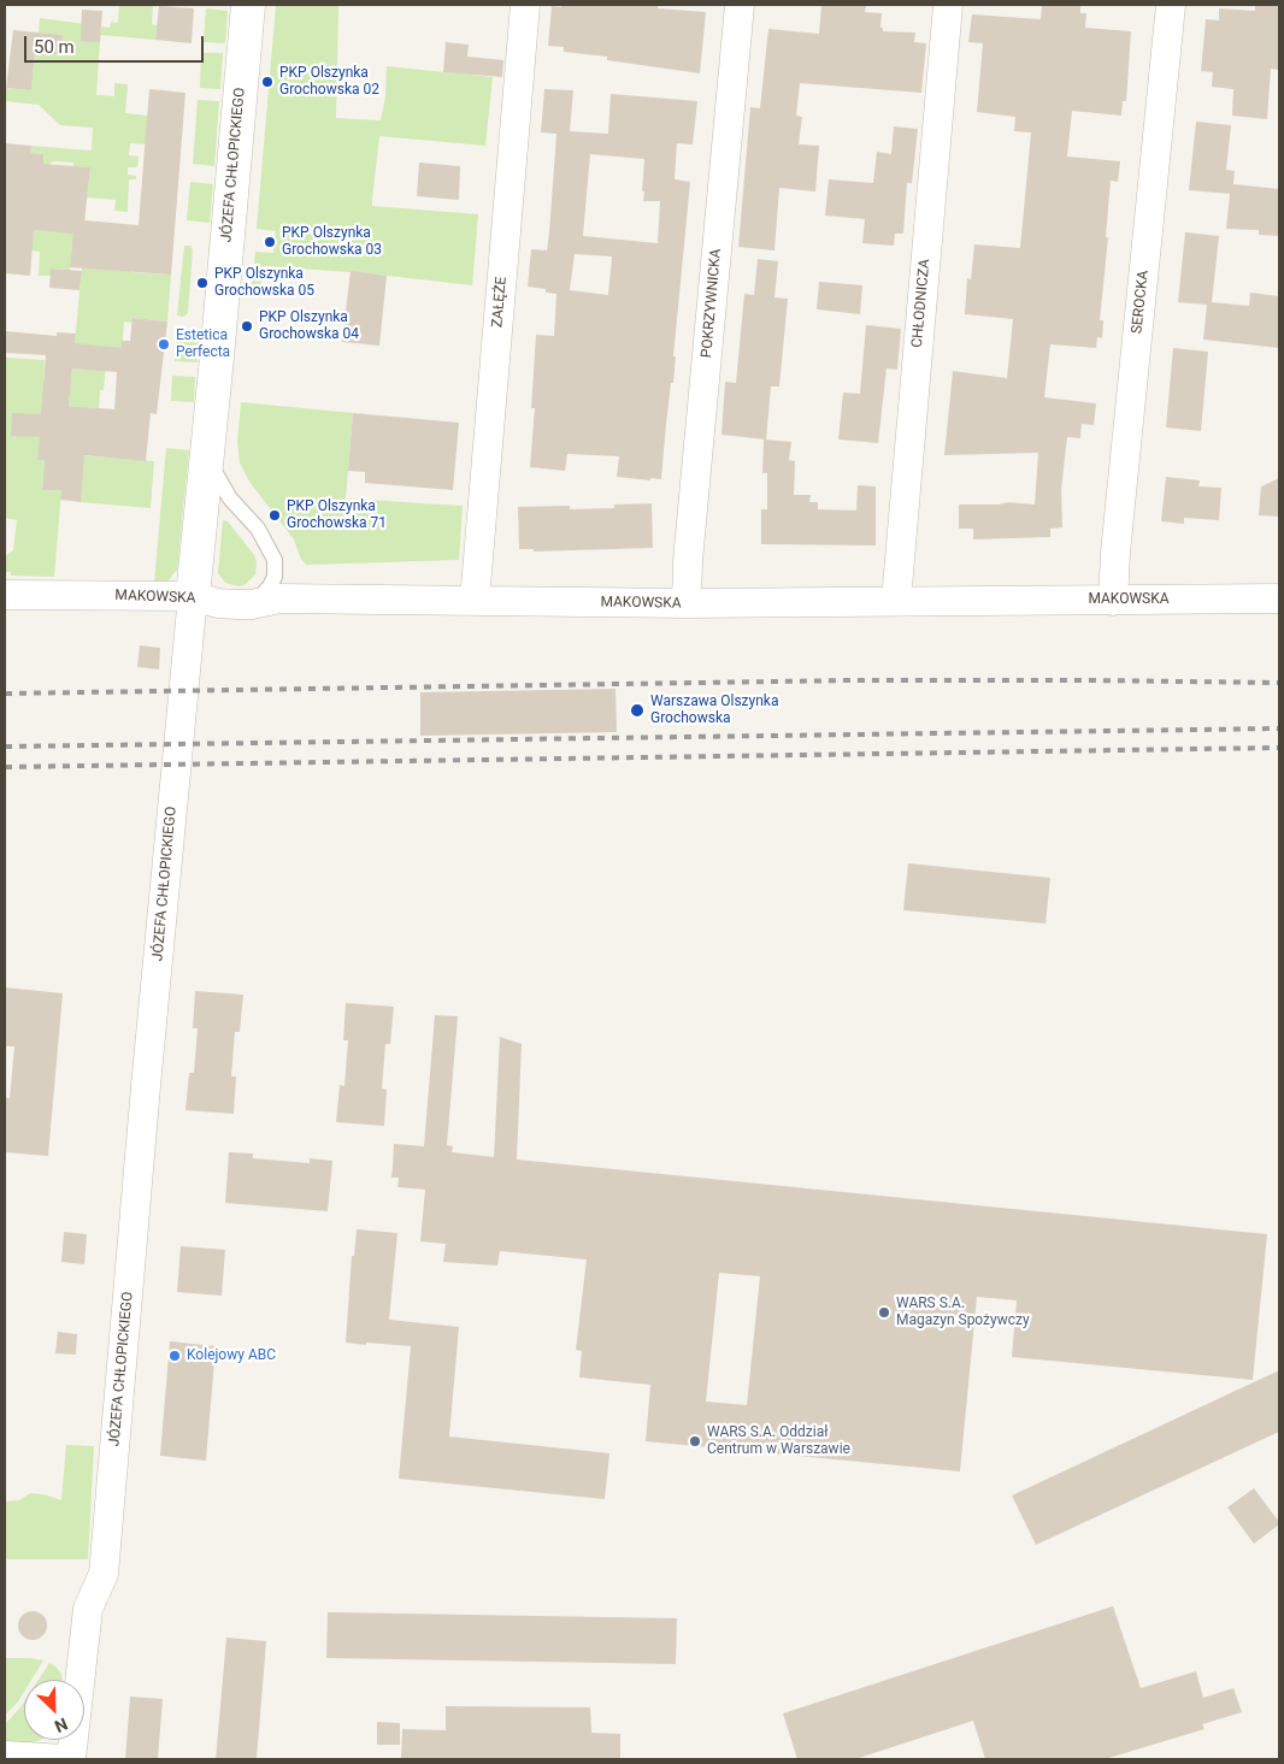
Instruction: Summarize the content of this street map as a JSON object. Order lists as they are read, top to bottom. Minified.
{"streets":{"street":["JÓZEFA CHŁOPICKIEGO","ZAŁĘŻE","SEROCKA","POKRZYWNICKA","CHŁODNICZA","MAKOWSKA"]},"crossings":[["JÓZEFA CHŁOPICKIEGO","MAKOWSKA"],["ZAŁĘŻE","MAKOWSKA"],["SEROCKA","MAKOWSKA"],["POKRZYWNICKA","MAKOWSKA"],["CHŁODNICZA","MAKOWSKA"]],"places":["PKP Olszynka Grochowska 02","PKP Olszynka Grochowska 03","PKP Olszynka Grochowska 05","PKP Olszynka Grochowska 04","Estetica Perfecta","PKP Olszynka Grochowska 71","Warszawa Olszynka Grochowska","WARS S.A. Magazyn Spożywczy","Kolejowy ABC","WARS S.A. Oddział Centrum w Warszawie"],"scale_bar":"50 m","north":"bottom right"}
